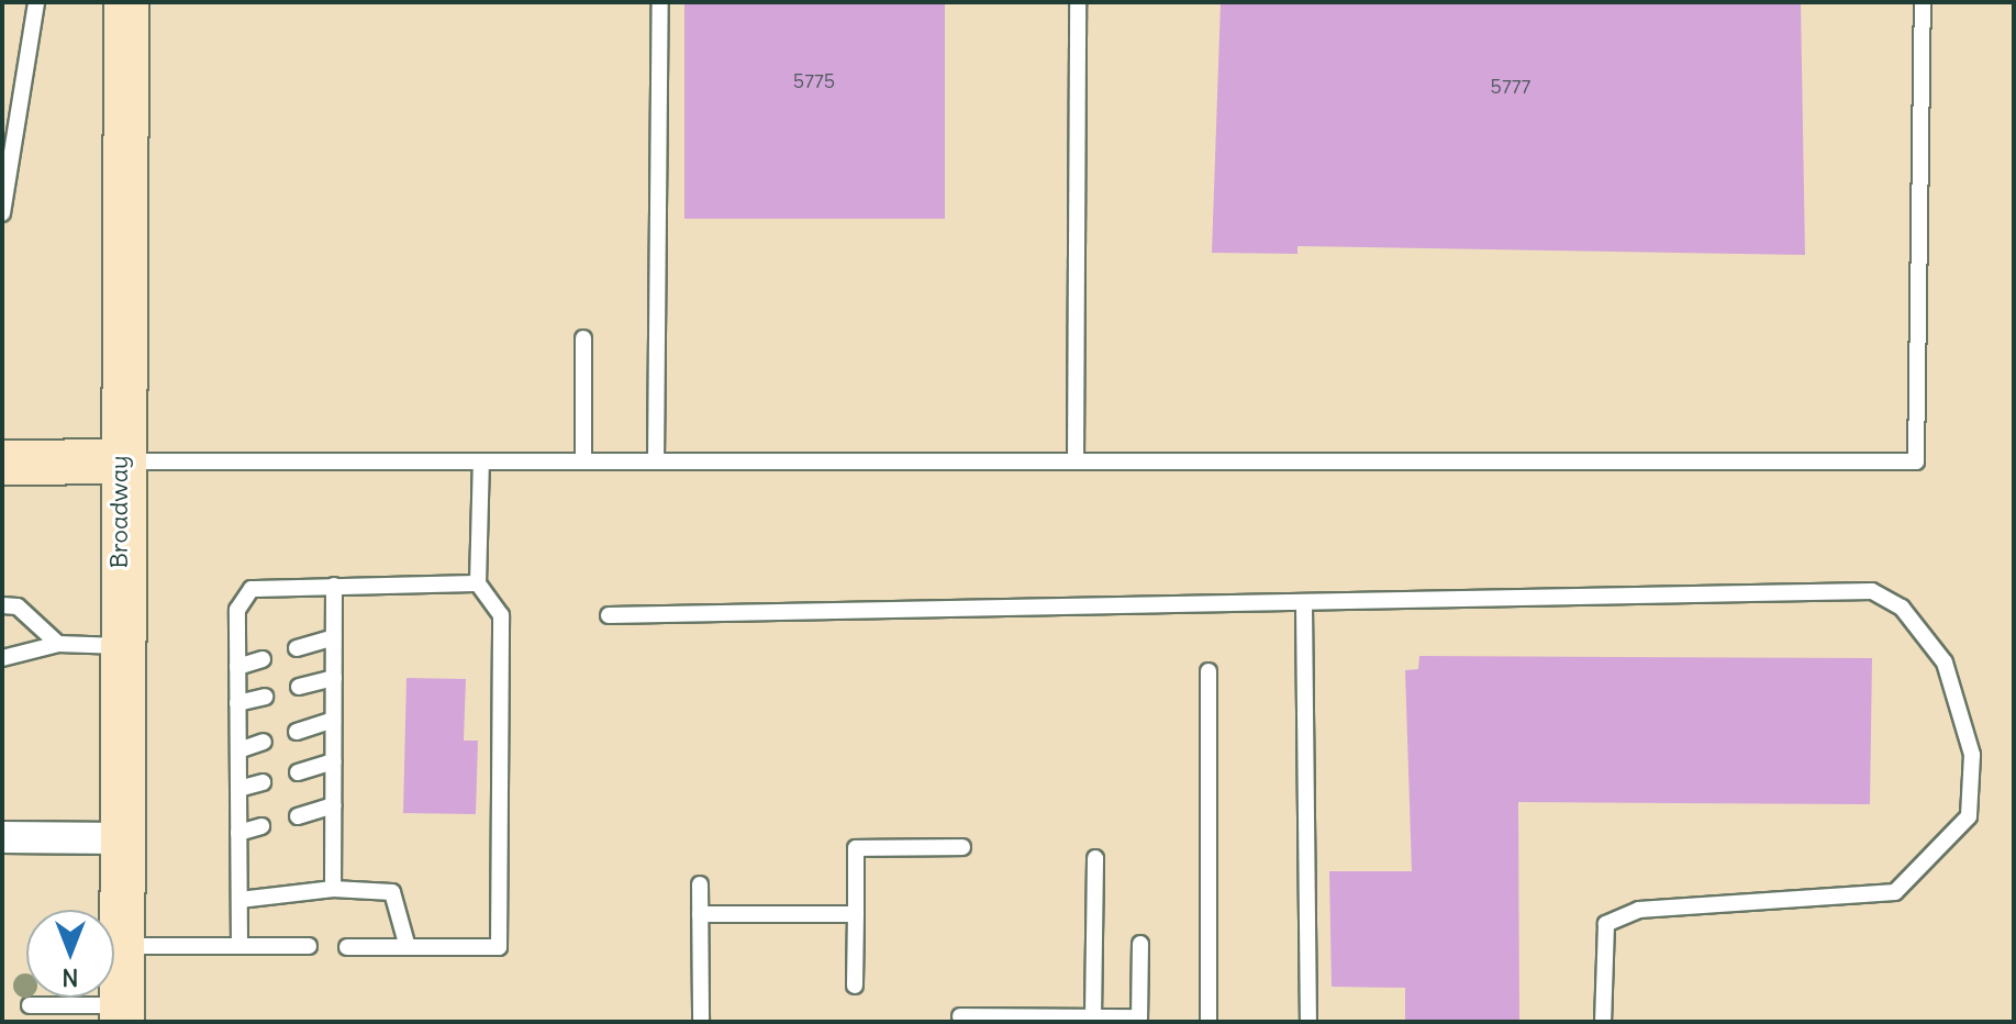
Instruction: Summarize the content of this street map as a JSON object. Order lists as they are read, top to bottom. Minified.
{"streets":{"main road":["Broadway"]},"house_numbers":["5775","5777"],"north":"bottom"}
